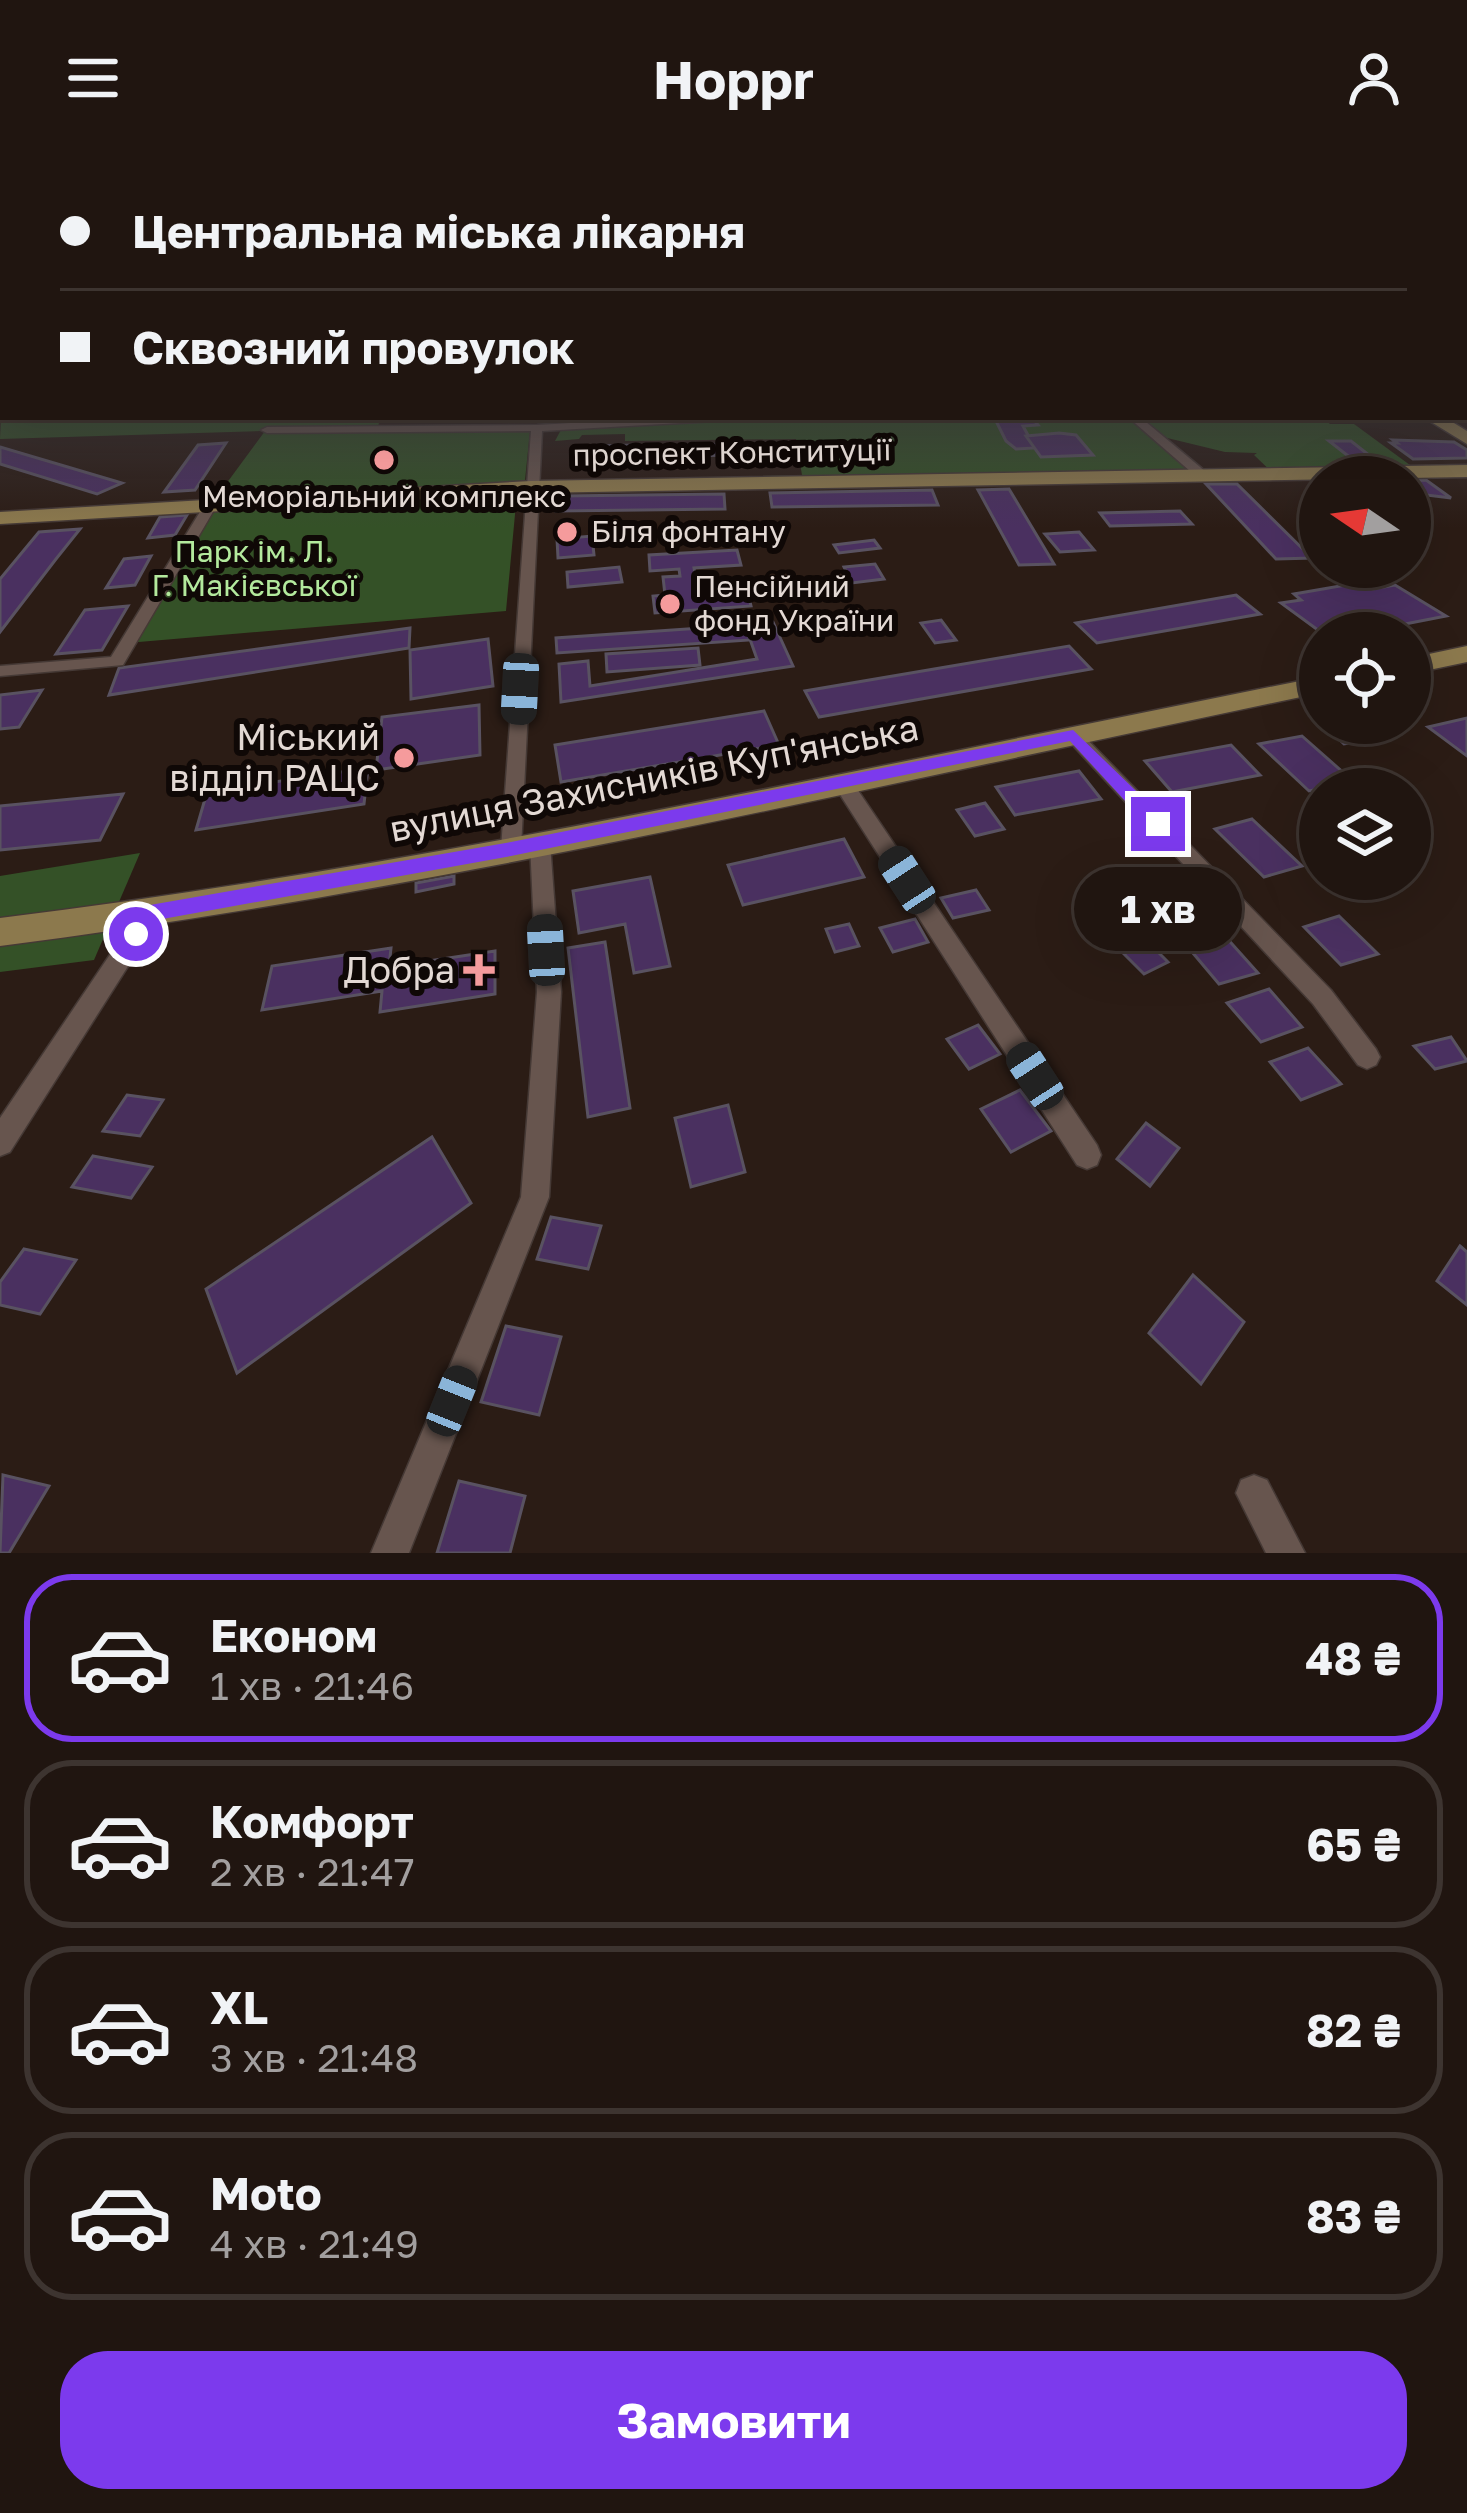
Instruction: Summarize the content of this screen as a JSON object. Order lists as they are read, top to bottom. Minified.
{"streets":{"main road":["проспект Конституції","вулиця Захисників Куп'янська"]},"parks":["Парк ім. Л. Г. Макієвської"],"places":{"other":["Меморіальний комплекс","Біля фонтану","Пенсійний фонд України","Міський відділ РАЦС"],"health":["Добра"]},"north":"left","page":{"header":"Hoppr","banner":["Центральна міська лікарня","Сквозний провулок"],"bubble":"1 хв","list":[{"name":"Економ","note":"1 хв · 21:46","value":"48 ₴"},{"name":"Комфорт","note":"2 хв · 21:47","value":"65 ₴"},{"name":"XL","note":"3 хв · 21:48","value":"82 ₴"},{"name":"Moto","note":"4 хв · 21:49","value":"83 ₴"}],"buttons":"Замовити"}}
